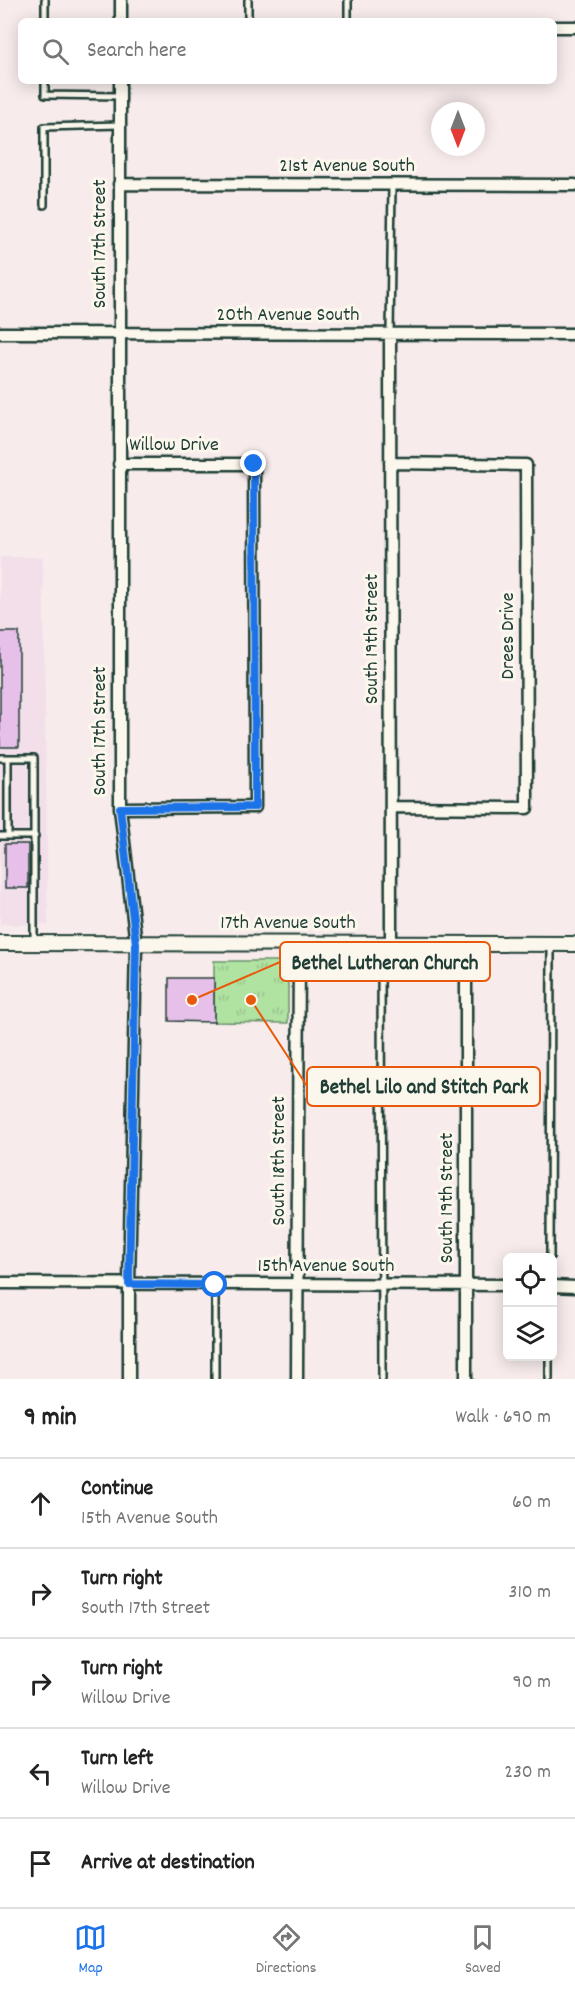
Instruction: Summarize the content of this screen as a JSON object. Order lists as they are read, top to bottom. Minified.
{"streets":{"street":["21st Avenue South","South 17th Street","20th Avenue South","Willow Drive","Drees Drive","South 19th Street","17th Avenue South","South 18th Street","15th Avenue South"]},"crossings":[["21st Avenue South","South 17th Street"],["South 17th Street","20th Avenue South"],["South 17th Street","Willow Drive"],["South 17th Street","17th Avenue South"],["South 17th Street","15th Avenue South"],["20th Avenue South","South 19th Street"],["Drees Drive","South 19th Street"],["South 19th Street","17th Avenue South"],["South 19th Street","15th Avenue South"],["17th Avenue South","South 18th Street"],["South 18th Street","15th Avenue South"]],"places":["Bethel Lutheran Church","Bethel Lilo and Stitch Park"],"north":"bottom","page":{"search":"Search here","heading":["9 min","Walk · 690 m"],"list":[["Continue","15th Avenue South","60 m"],["Turn right","South 17th Street","310 m"],["Turn right","Willow Drive","90 m"],["Turn left","Willow Drive","230 m"],"Arrive at destination"],"nav":["Map","Directions","Saved"]}}
